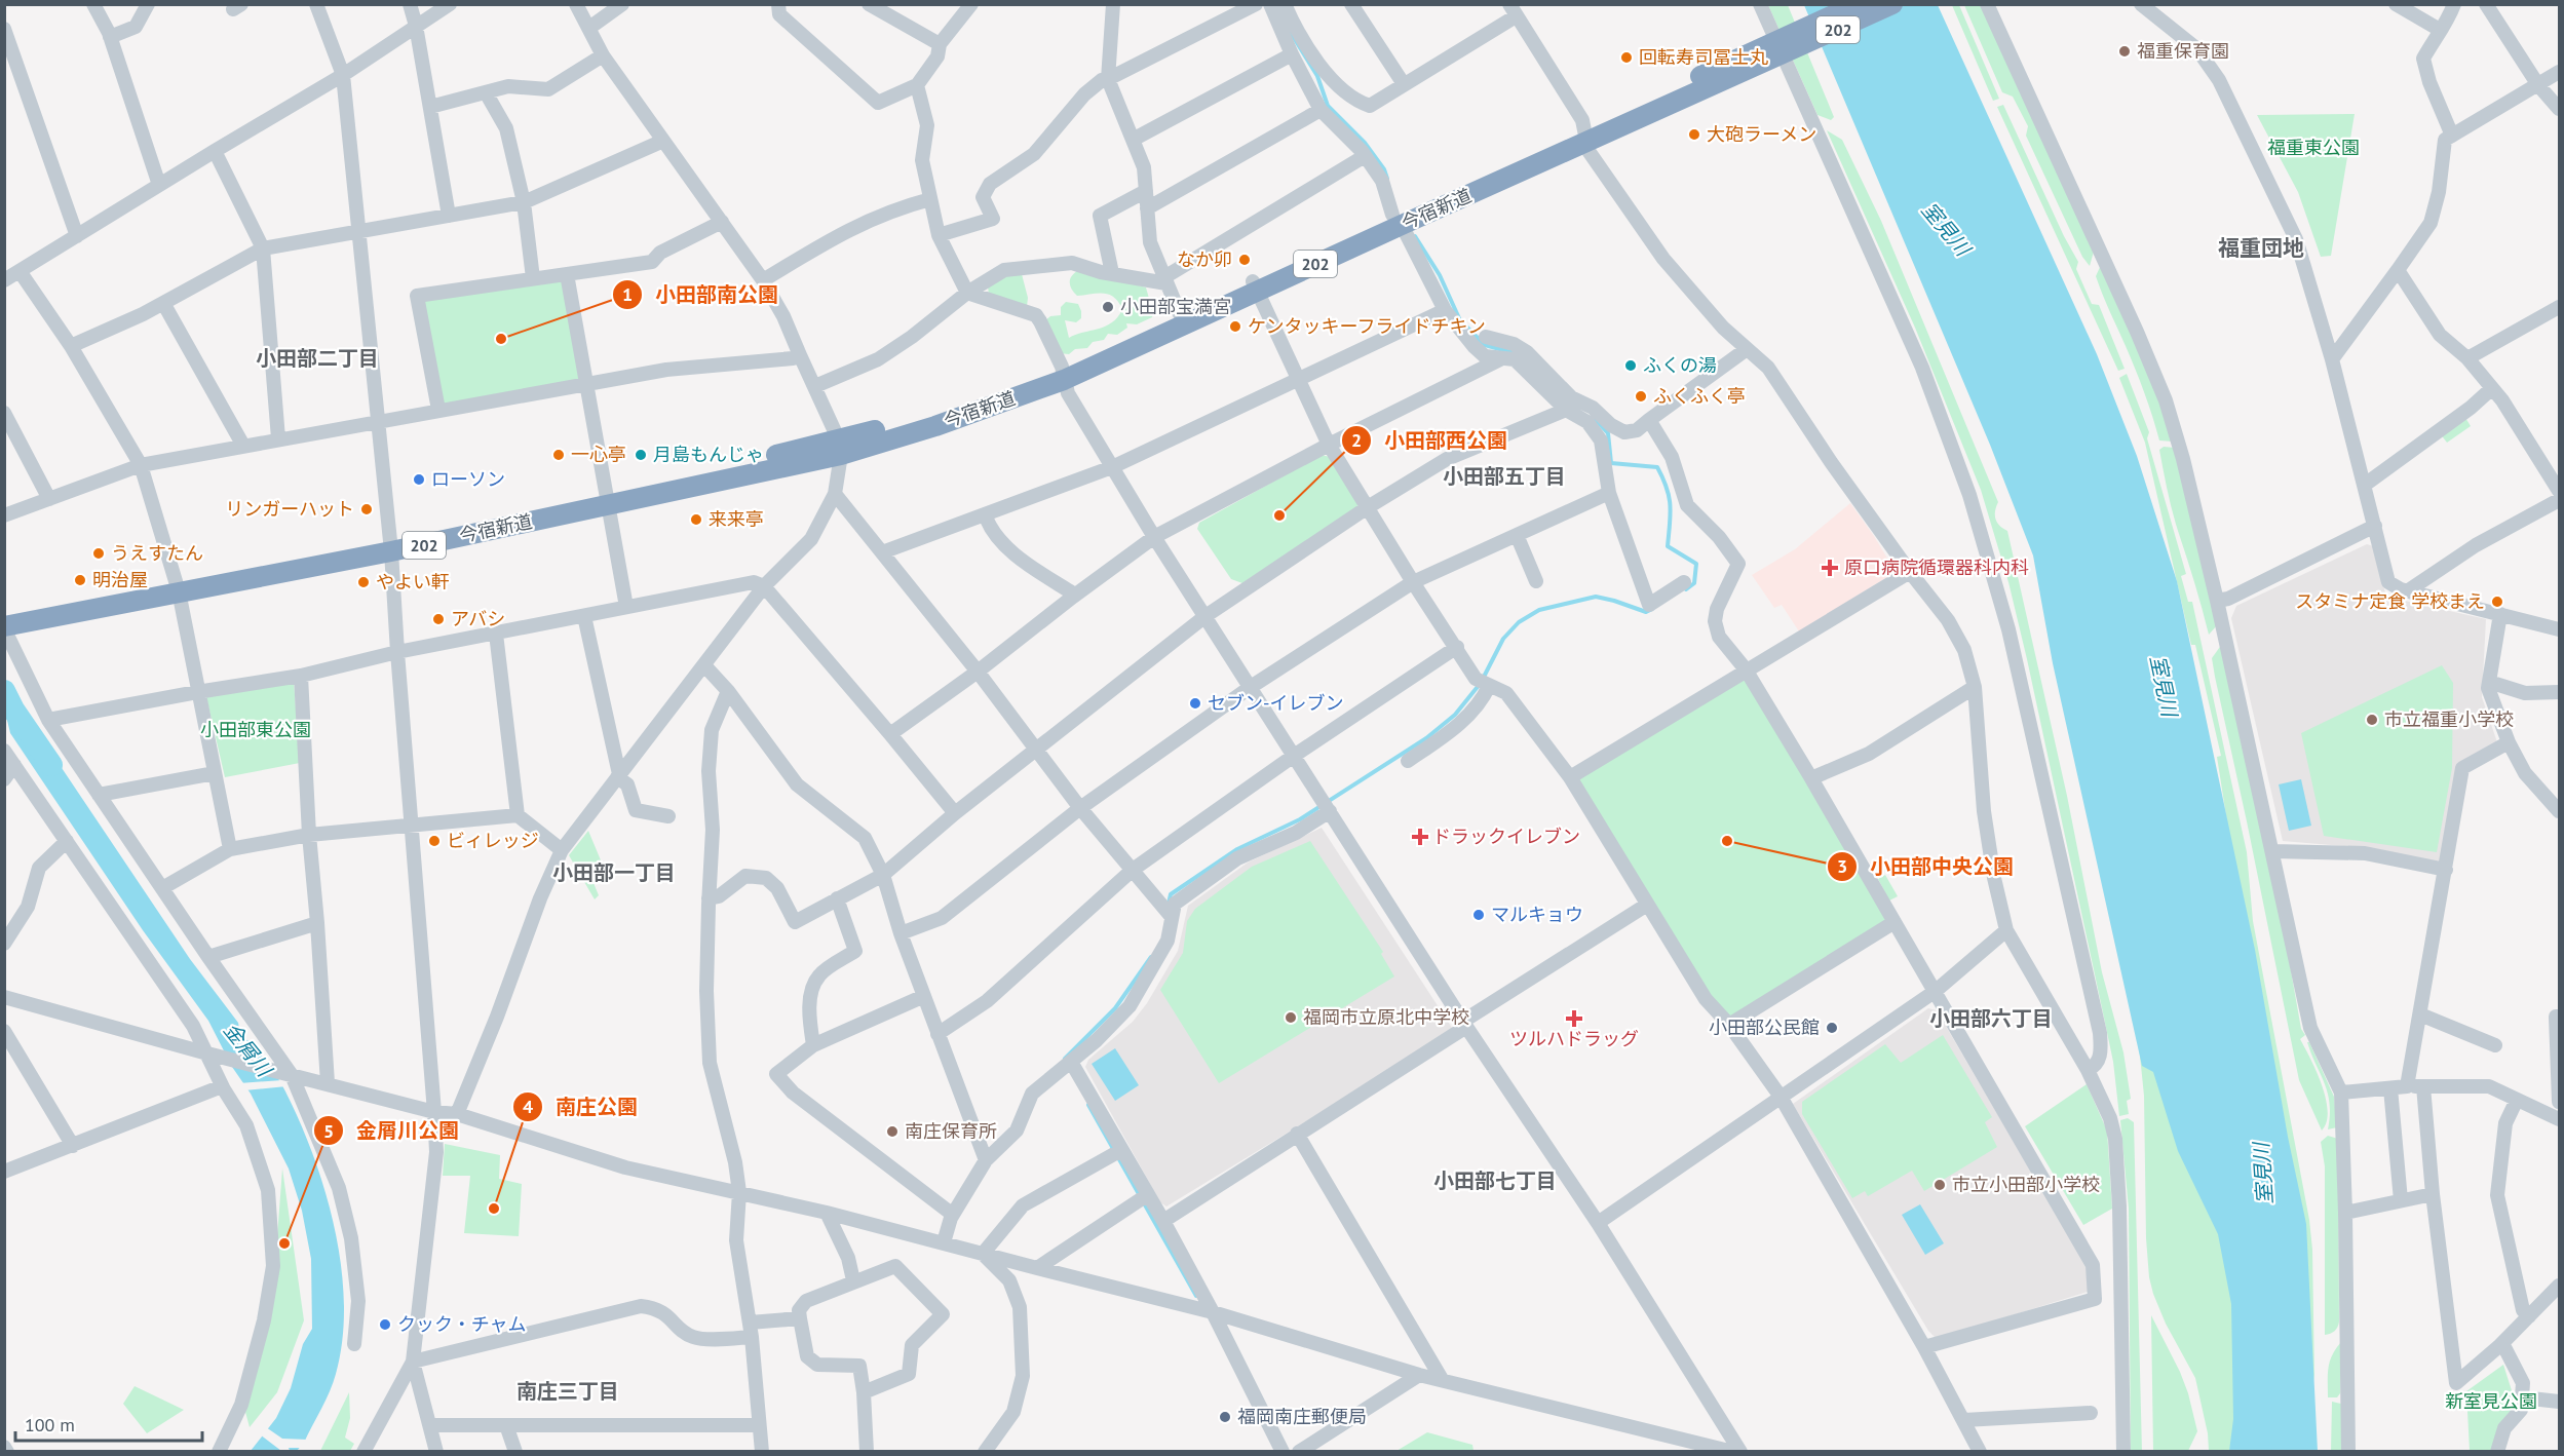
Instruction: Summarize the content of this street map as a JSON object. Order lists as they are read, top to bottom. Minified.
{"streets":{"highway":["202","今宿新道"]},"districts":["福重団地","小田部二丁目","小田部五丁目","小田部一丁目","小田部六丁目","小田部七丁目","南庄三丁目"],"water":["室見川","金屑川"],"parks":["福重東公園","小田部東公園","新室見公園"],"places":{"other":["福重保育園","回転寿司冨士丸","大砲ラーメン","なか卯","小田部宝満宮","ケンタッキーフライドチキン","小田部南公園","ふくの湯","ふくふく亭","一心亭","月島もんじゃ","ローソン","リンガーハット","小田部西公園","来来亭","うえすたん","明治屋","やよい軒","スタミナ定食 学校まえ","アバシ","セブン-イレブン","市立福重小学校","ビィレッジ","小田部中央公園","マルキョウ","福岡市立原北中学校","小田部公民館","南庄保育所","市立小田部小学校","南庄公園","金屑川公園","クック・チャム","福岡南庄郵便局"],"health":["原口病院循環器科内科","ドラックイレブン","ツルハドラッグ"]},"scale_bar":"100 m"}
